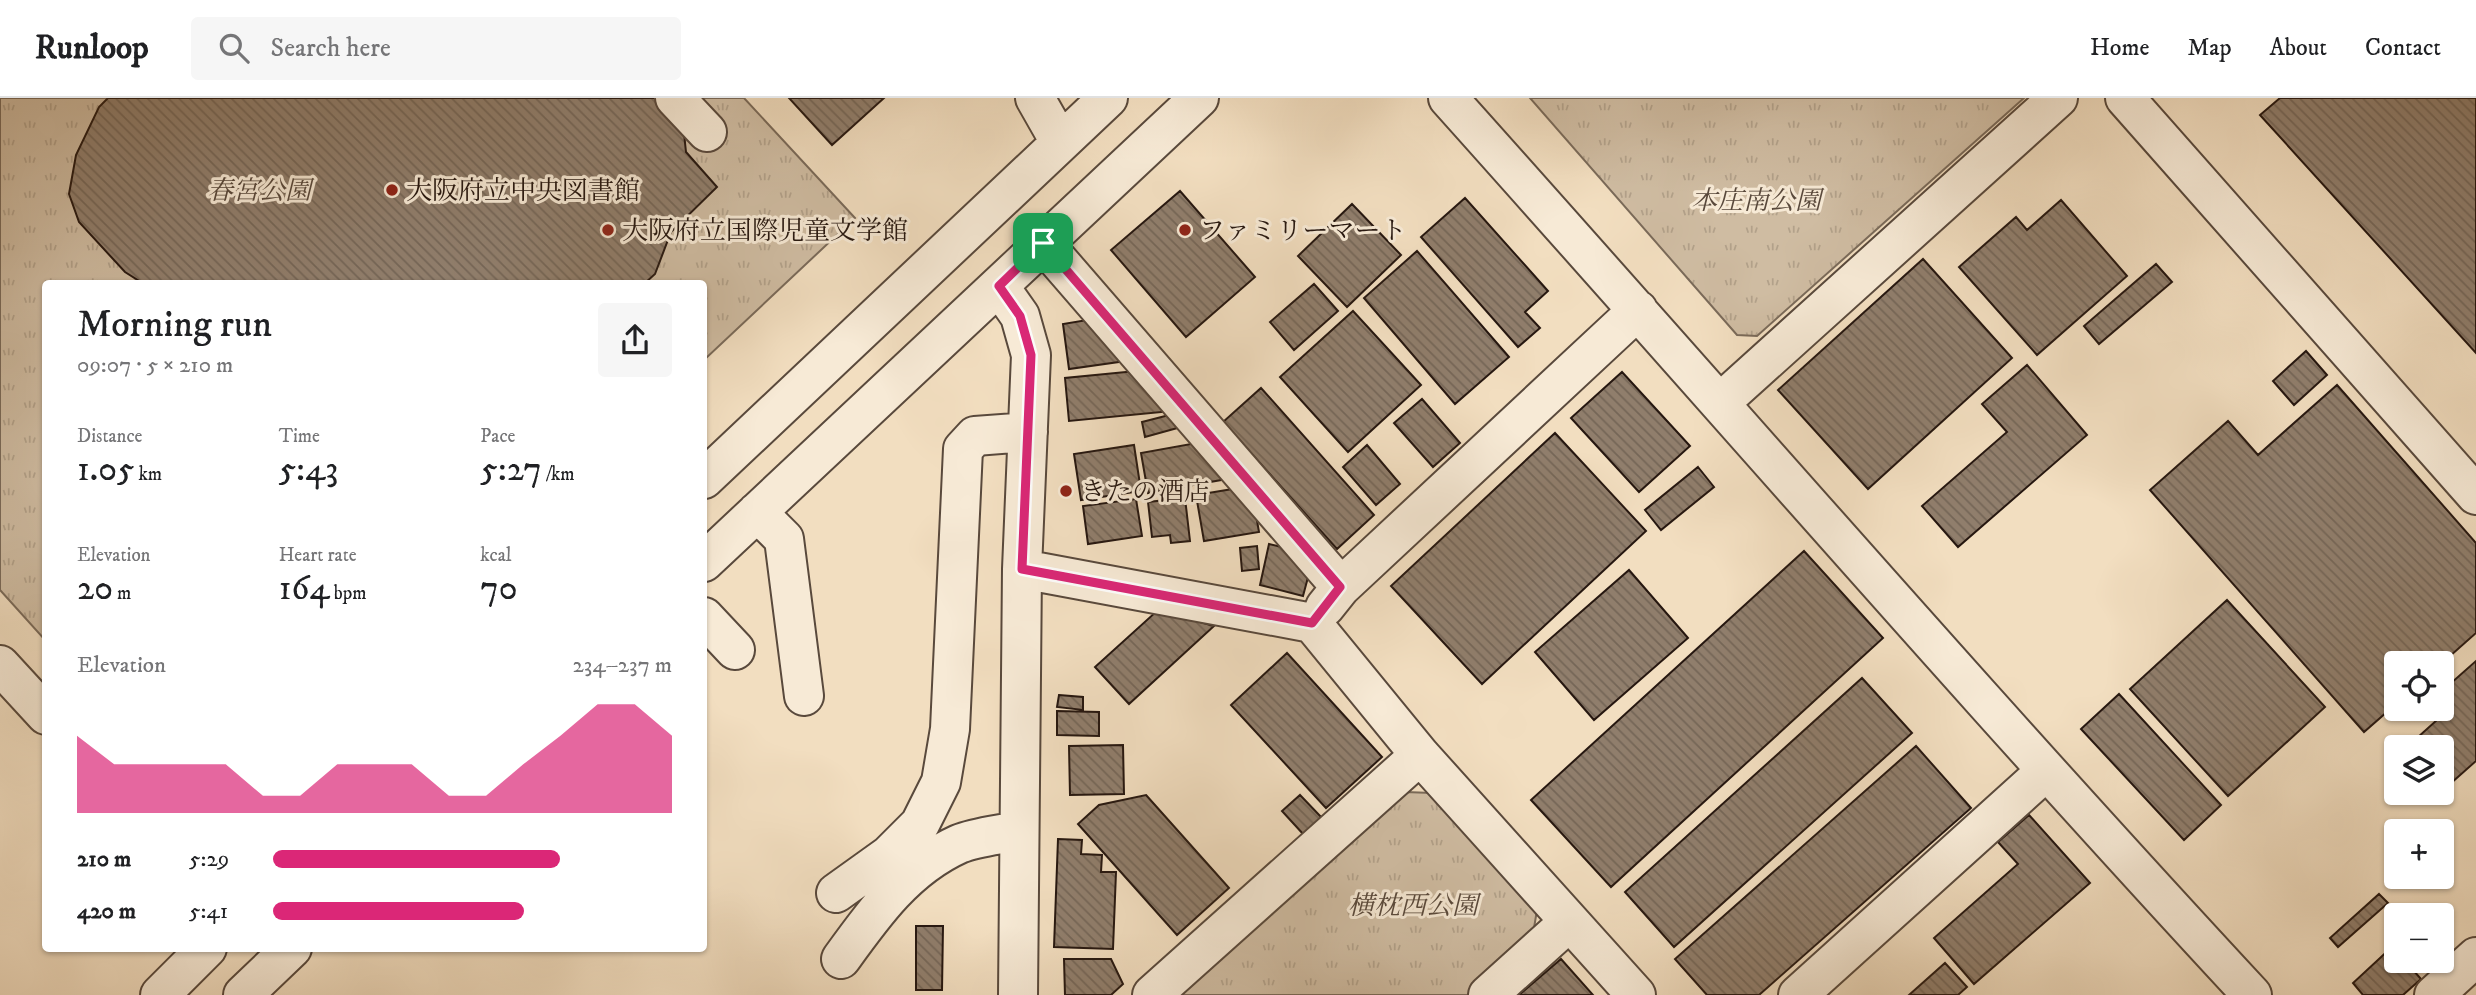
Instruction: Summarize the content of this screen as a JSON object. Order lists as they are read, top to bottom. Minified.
{"parks":["春宮公園","本庄南公園","横枕西公園"],"places":["大阪府立中央図書館","大阪府立国際児童文学館","ファミリーマート","きたの酒店"],"page":{"header":"Runloop","search":"Search here","nav":["Home","Map","About","Contact"],"heading":["Morning run","09:07 · 5 × 210 m"],"stats":[["Distance","1.05 km"],["Time","5:43"],["Pace","5:27 /km"],["Elevation","20 m"],["Heart rate","164 bpm"],["kcal","70"]],"chart":["Elevation","234–237 m"],"map_buttons":["+","−"],"list":[{"name":"210 m","note":"5:29"},{"name":"420 m","note":"5:41"}]}}
